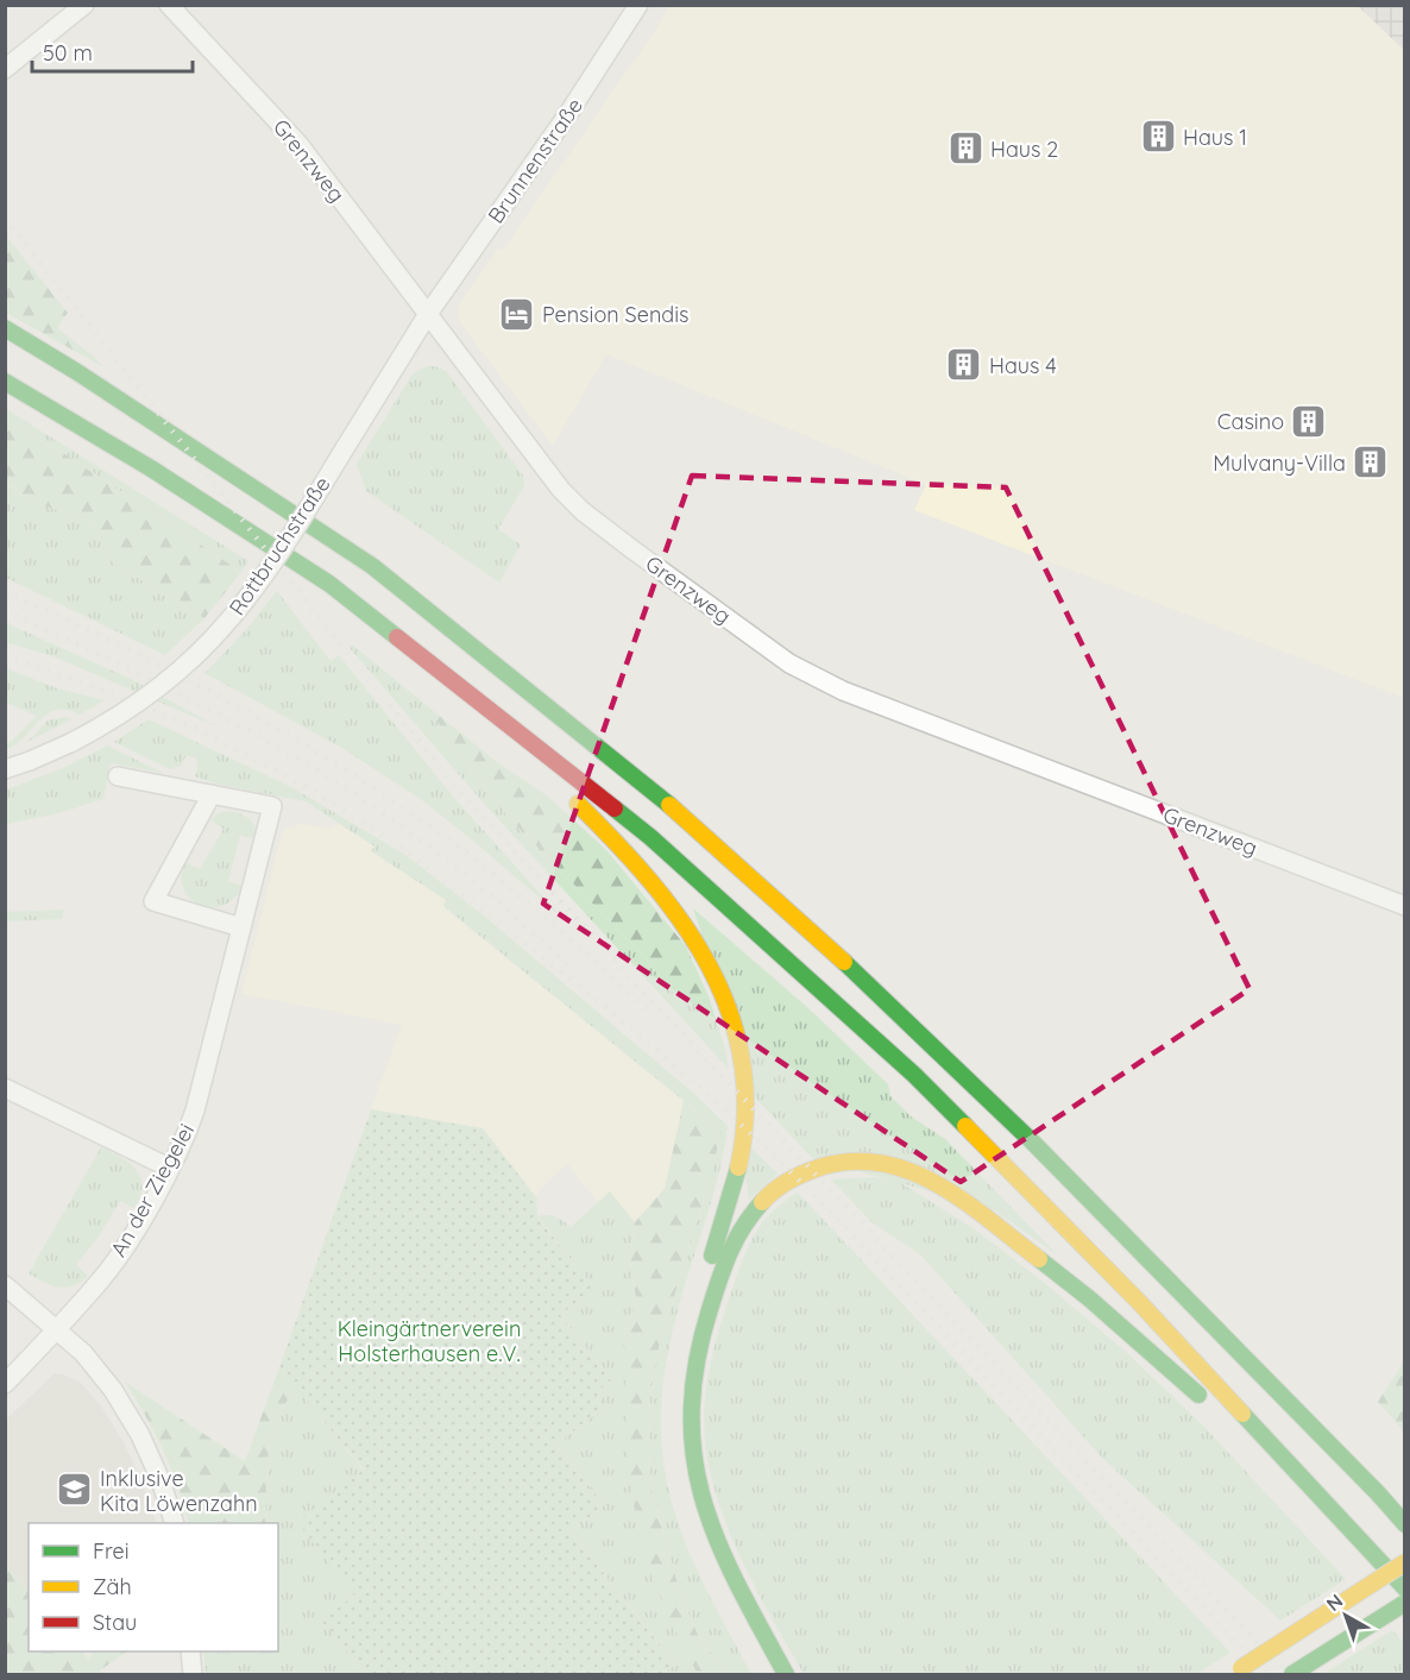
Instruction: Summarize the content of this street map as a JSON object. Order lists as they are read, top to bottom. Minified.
{"streets":{"street":["Grenzweg","Brunnenstraße","Rottbruchstraße","An der Ziegelei"]},"crossings":[["Grenzweg","Brunnenstraße"],["Grenzweg","Rottbruchstraße"],["Brunnenstraße","Rottbruchstraße"]],"parks":["Kleingärtnerverein Holsterhausen e.V."],"places":{"building":["Haus 1","Haus 2","Haus 4","Casino","Mulvany-Villa"],"hotel":["Pension Sendis"],"school or university":["Inklusive Kita Löwenzahn"]},"legend":["Frei","Zäh","Stau"],"scale_bar":"50 m","north":"top left"}
